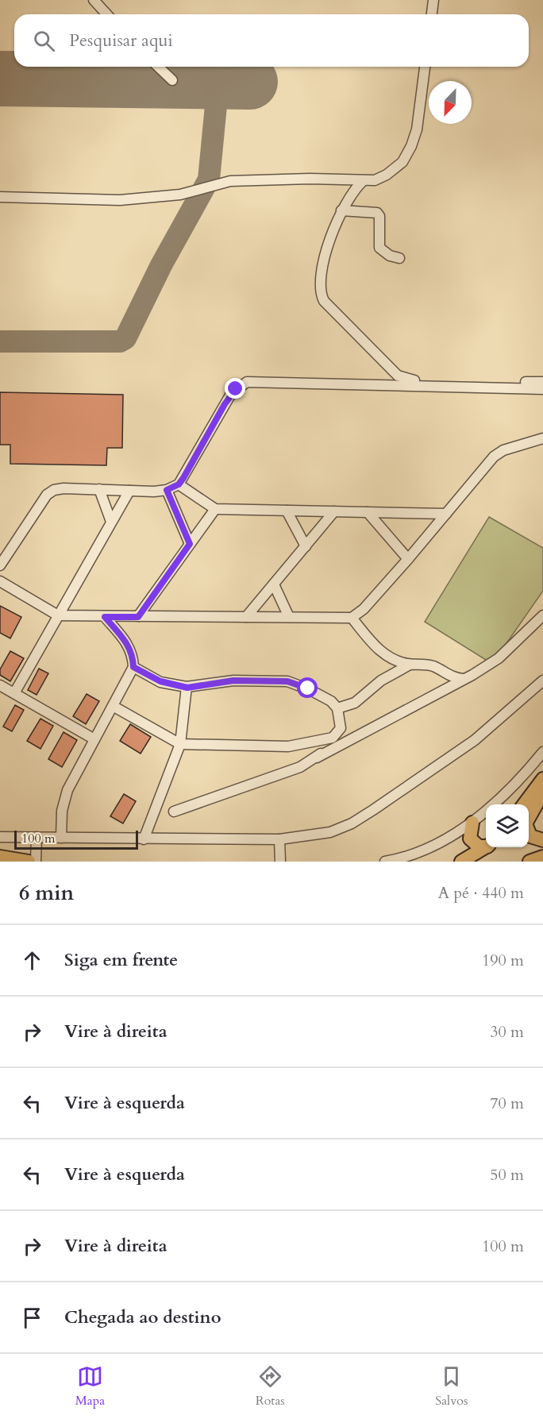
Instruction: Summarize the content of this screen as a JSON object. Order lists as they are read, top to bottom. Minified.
{"scale_bar":"100 m","north":"bottom left","page":{"search":"Pesquisar aqui","scale":"100 m","heading":["6 min","A pé · 440 m"],"list":[["Siga em frente","190 m"],["Vire à direita","30 m"],["Vire à esquerda","70 m"],["Vire à esquerda","50 m"],["Vire à direita","100 m"],"Chegada ao destino"],"nav":["Mapa","Rotas","Salvos"]}}
